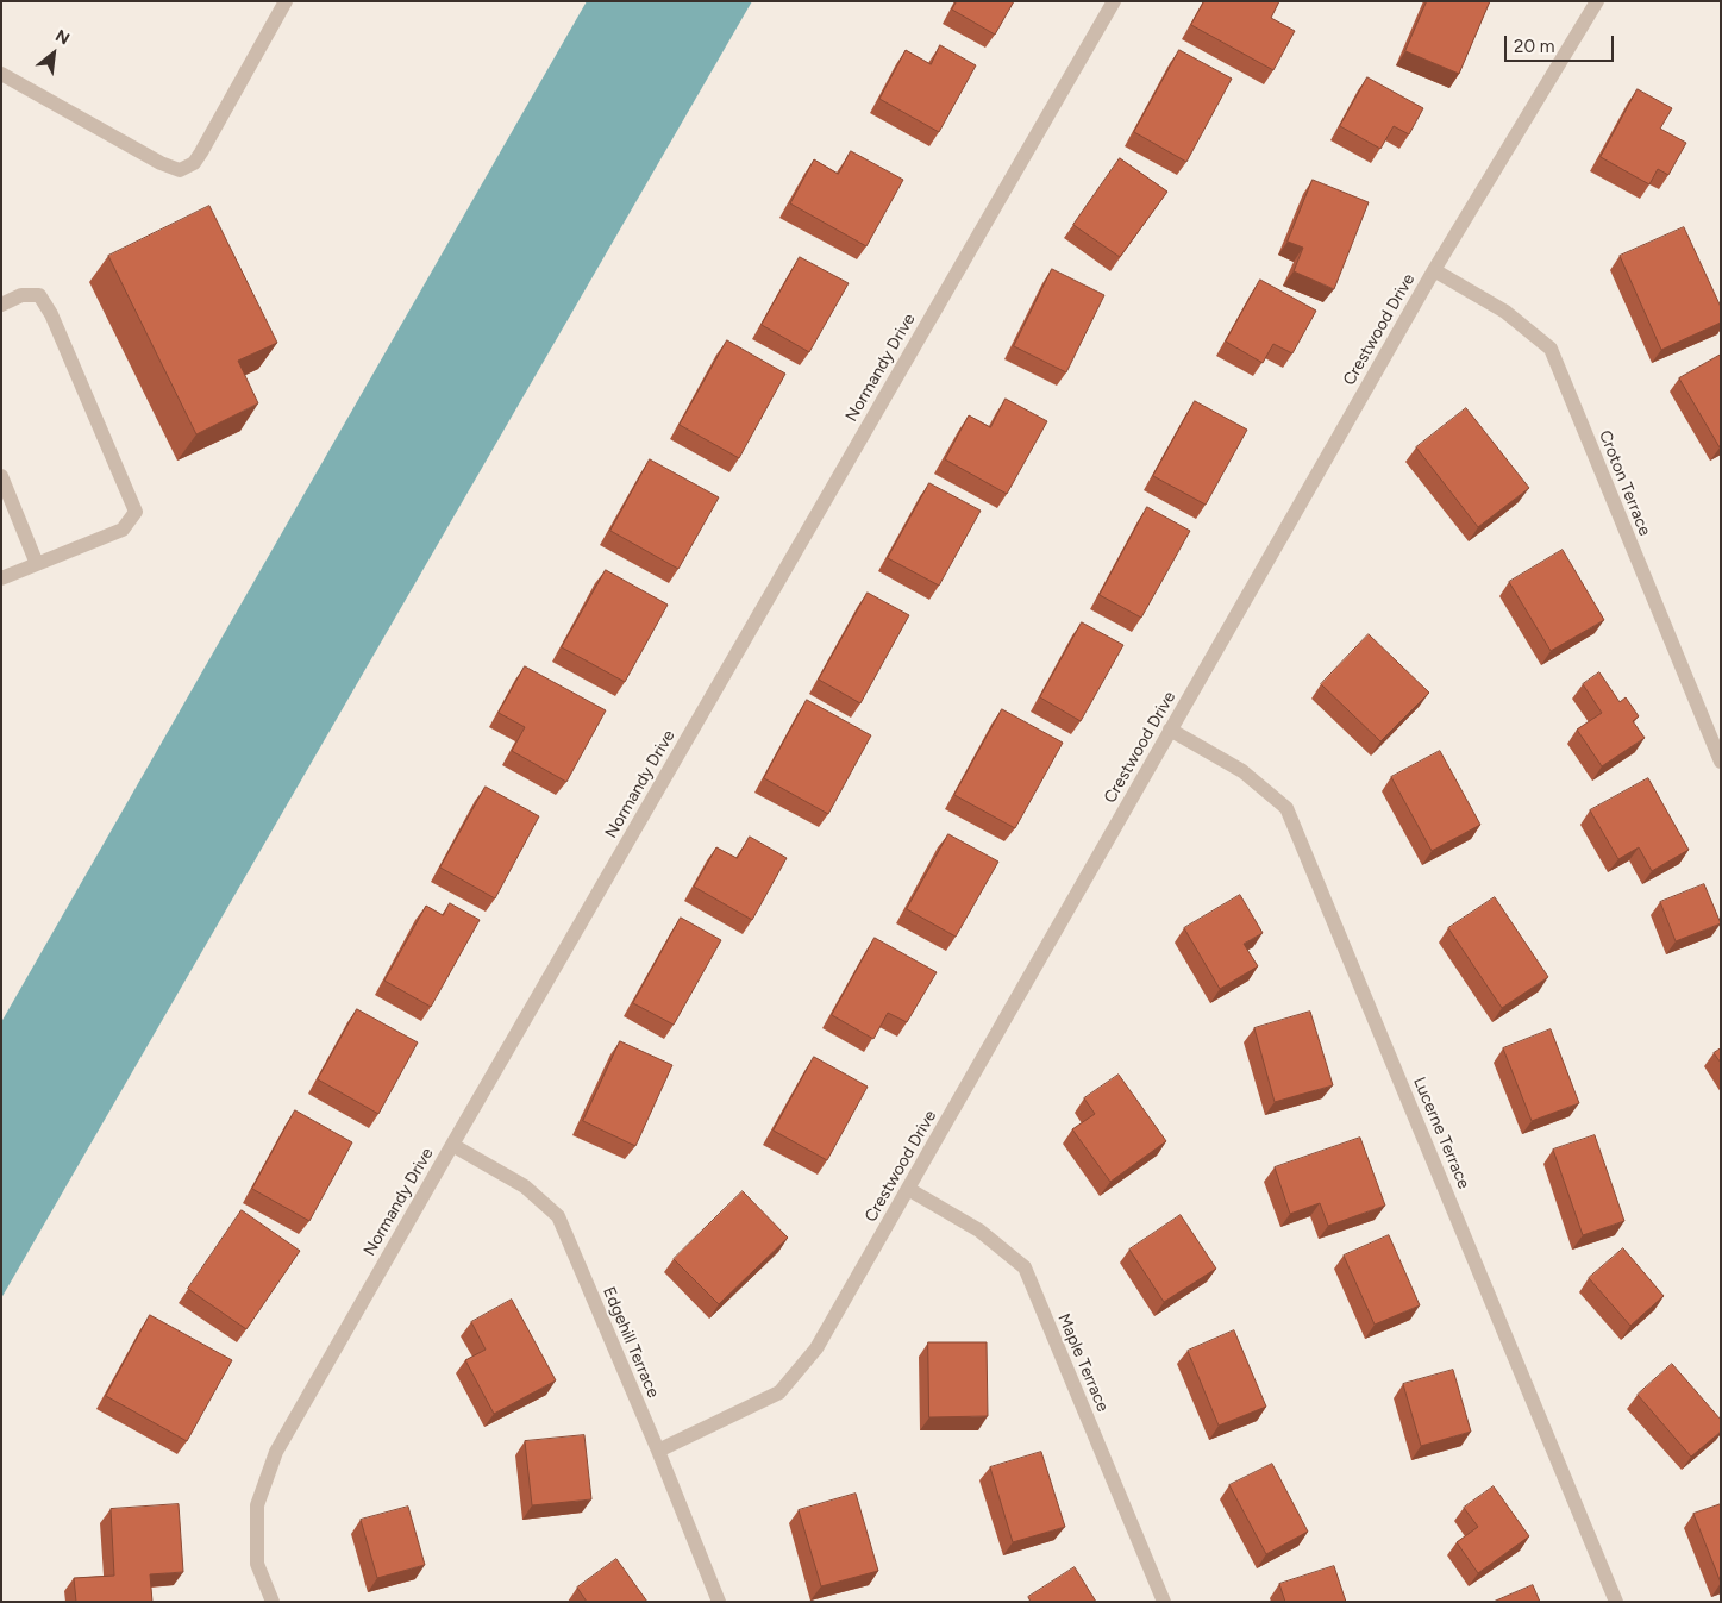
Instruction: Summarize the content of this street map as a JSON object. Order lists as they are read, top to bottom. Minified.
{"streets":{"street":["Crestwood Drive","Normandy Drive","Croton Terrace","Lucerne Terrace","Edgehill Terrace","Maple Terrace"]},"crossings":[["Crestwood Drive","Croton Terrace"],["Crestwood Drive","Lucerne Terrace"],["Crestwood Drive","Edgehill Terrace"],["Crestwood Drive","Maple Terrace"],["Normandy Drive","Edgehill Terrace"]],"scale_bar":"20 m","north":"top right"}
